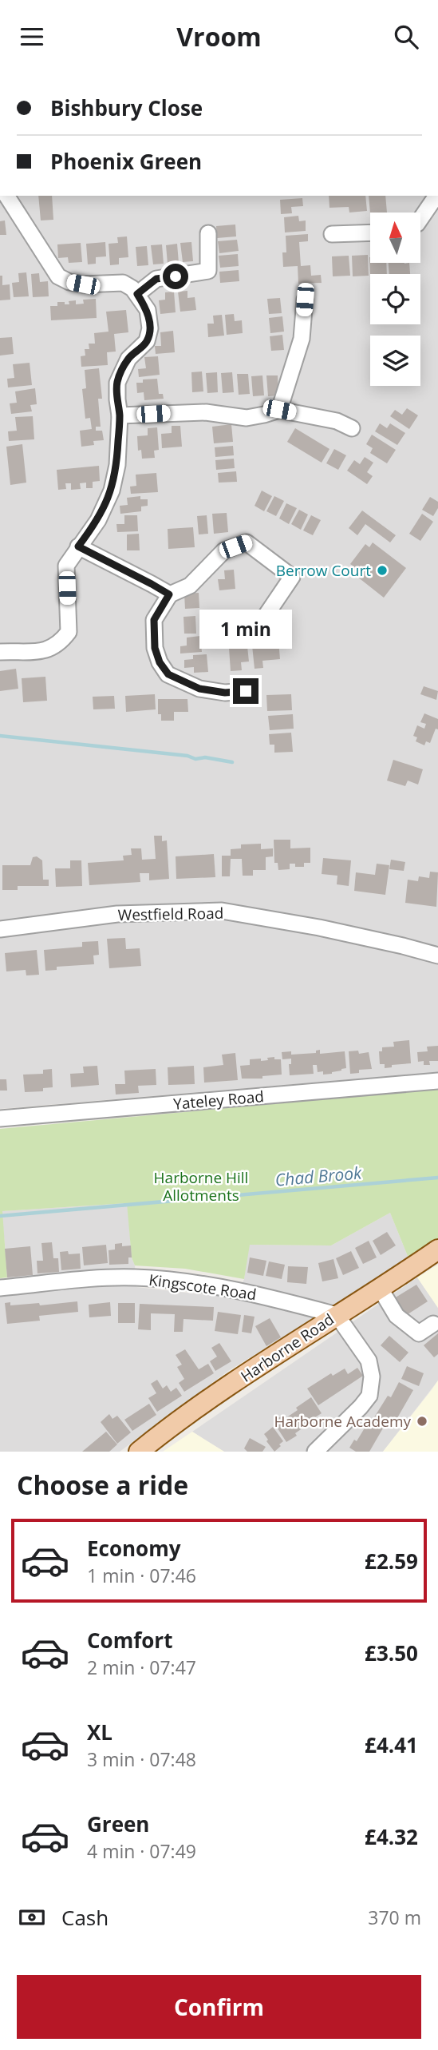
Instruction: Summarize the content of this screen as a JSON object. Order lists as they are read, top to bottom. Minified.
{"streets":{"main road":["Harborne Road"],"street":["Westfield Road","Yateley Road","Kingscote Road"]},"crossings":[["Kingscote Road","Harborne Road"]],"water":["Chad Brook"],"parks":["Harborne Hill Allotments"],"places":["Berrow Court","Harborne Academy"],"north":"top","page":{"header":"Vroom","banner":["Bishbury Close","Phoenix Green"],"bubble":"1 min","heading":"Choose a ride","list":[{"name":"Economy","note":"1 min · 07:46","value":"£2.59"},{"name":"Comfort","note":"2 min · 07:47","value":"£3.50"},{"name":"XL","note":"3 min · 07:48","value":"£4.41"},{"name":"Green","note":"4 min · 07:49","value":"£4.32"}],"pay":["Cash","370 m"],"buttons":"Confirm"}}
